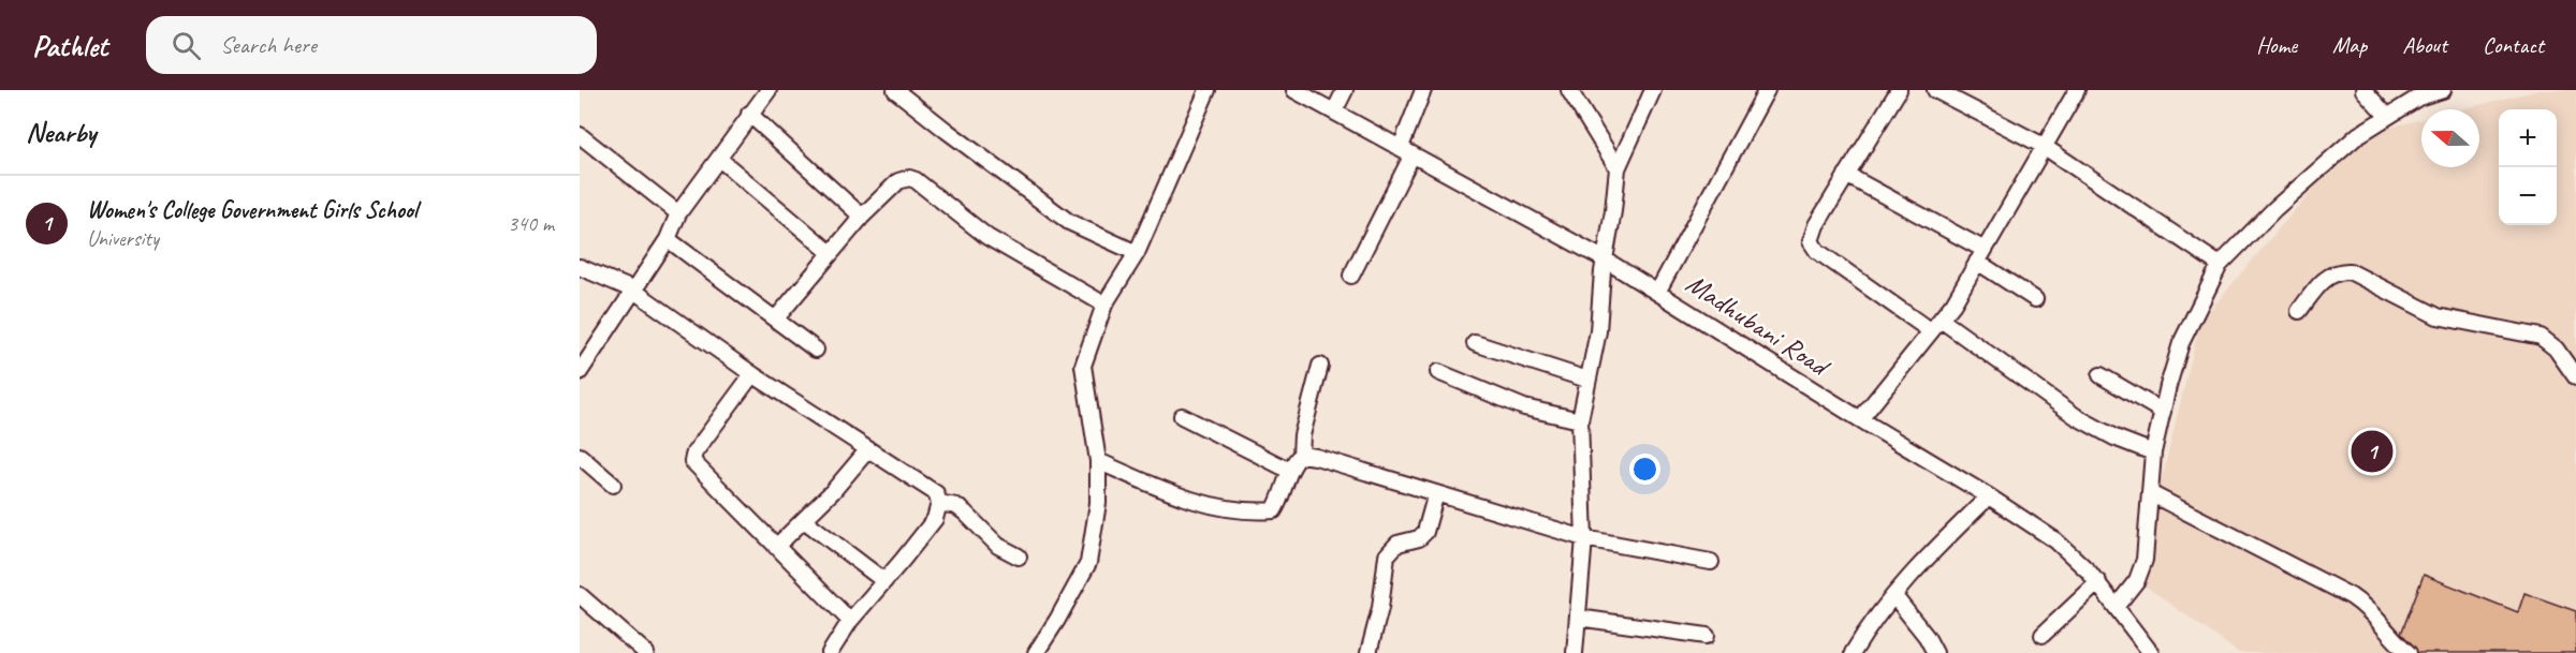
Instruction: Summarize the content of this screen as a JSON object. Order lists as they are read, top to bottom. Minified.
{"streets":{"street":["Madhubani Road"]},"north":"left","page":{"header":"Pathlet","search":"Search here","nav":["Home","Map","About","Contact"],"heading":"Nearby","map_buttons":["+","−"],"list":[{"mark":"1","name":"Women's College Government Girls School","note":"University","value":"340 m"}],"pins":"1"}}
